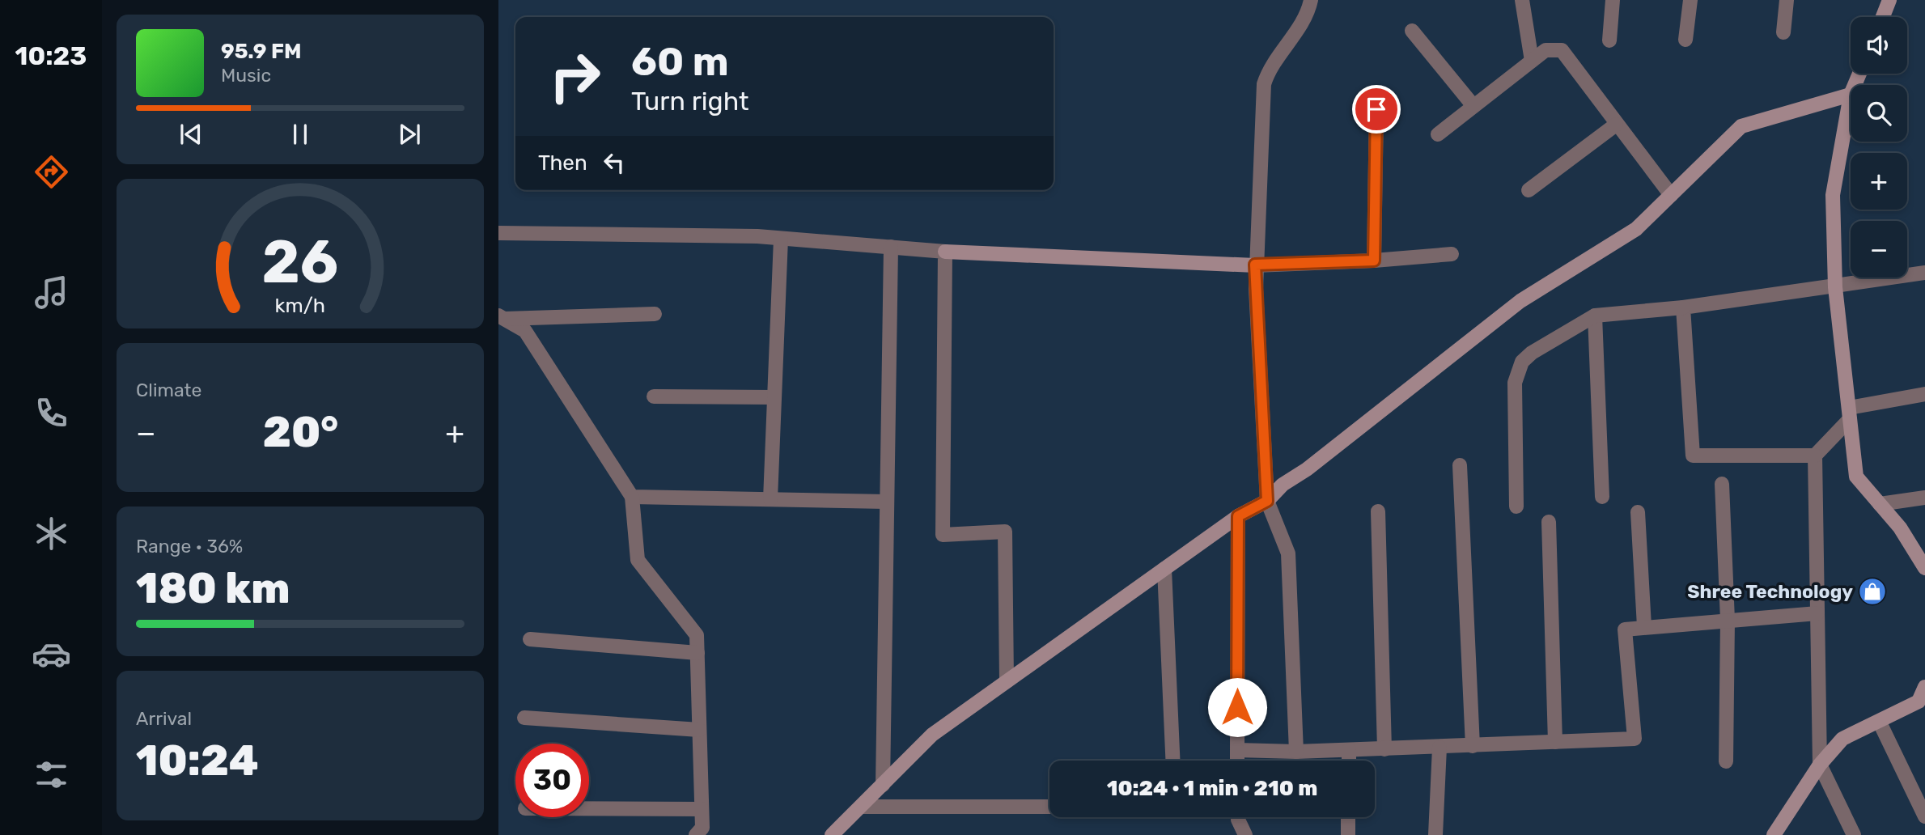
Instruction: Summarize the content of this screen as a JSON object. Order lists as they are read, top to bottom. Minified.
{"places":{"shop":["Shree Technology"]},"page":{"tabs":"10:23","map_buttons":["+","−"],"turn":["60 m","Turn right"],"song":["95.9 FM","Music"],"then":"Then","tile":["Climate",["Range · 36%","180 km"],["Arrival","10:24"]],"heat":["−","20°","+"],"limit":"30","trip":"10:24 · 1 min · 210 m","gauge":["26","km/h"]}}
